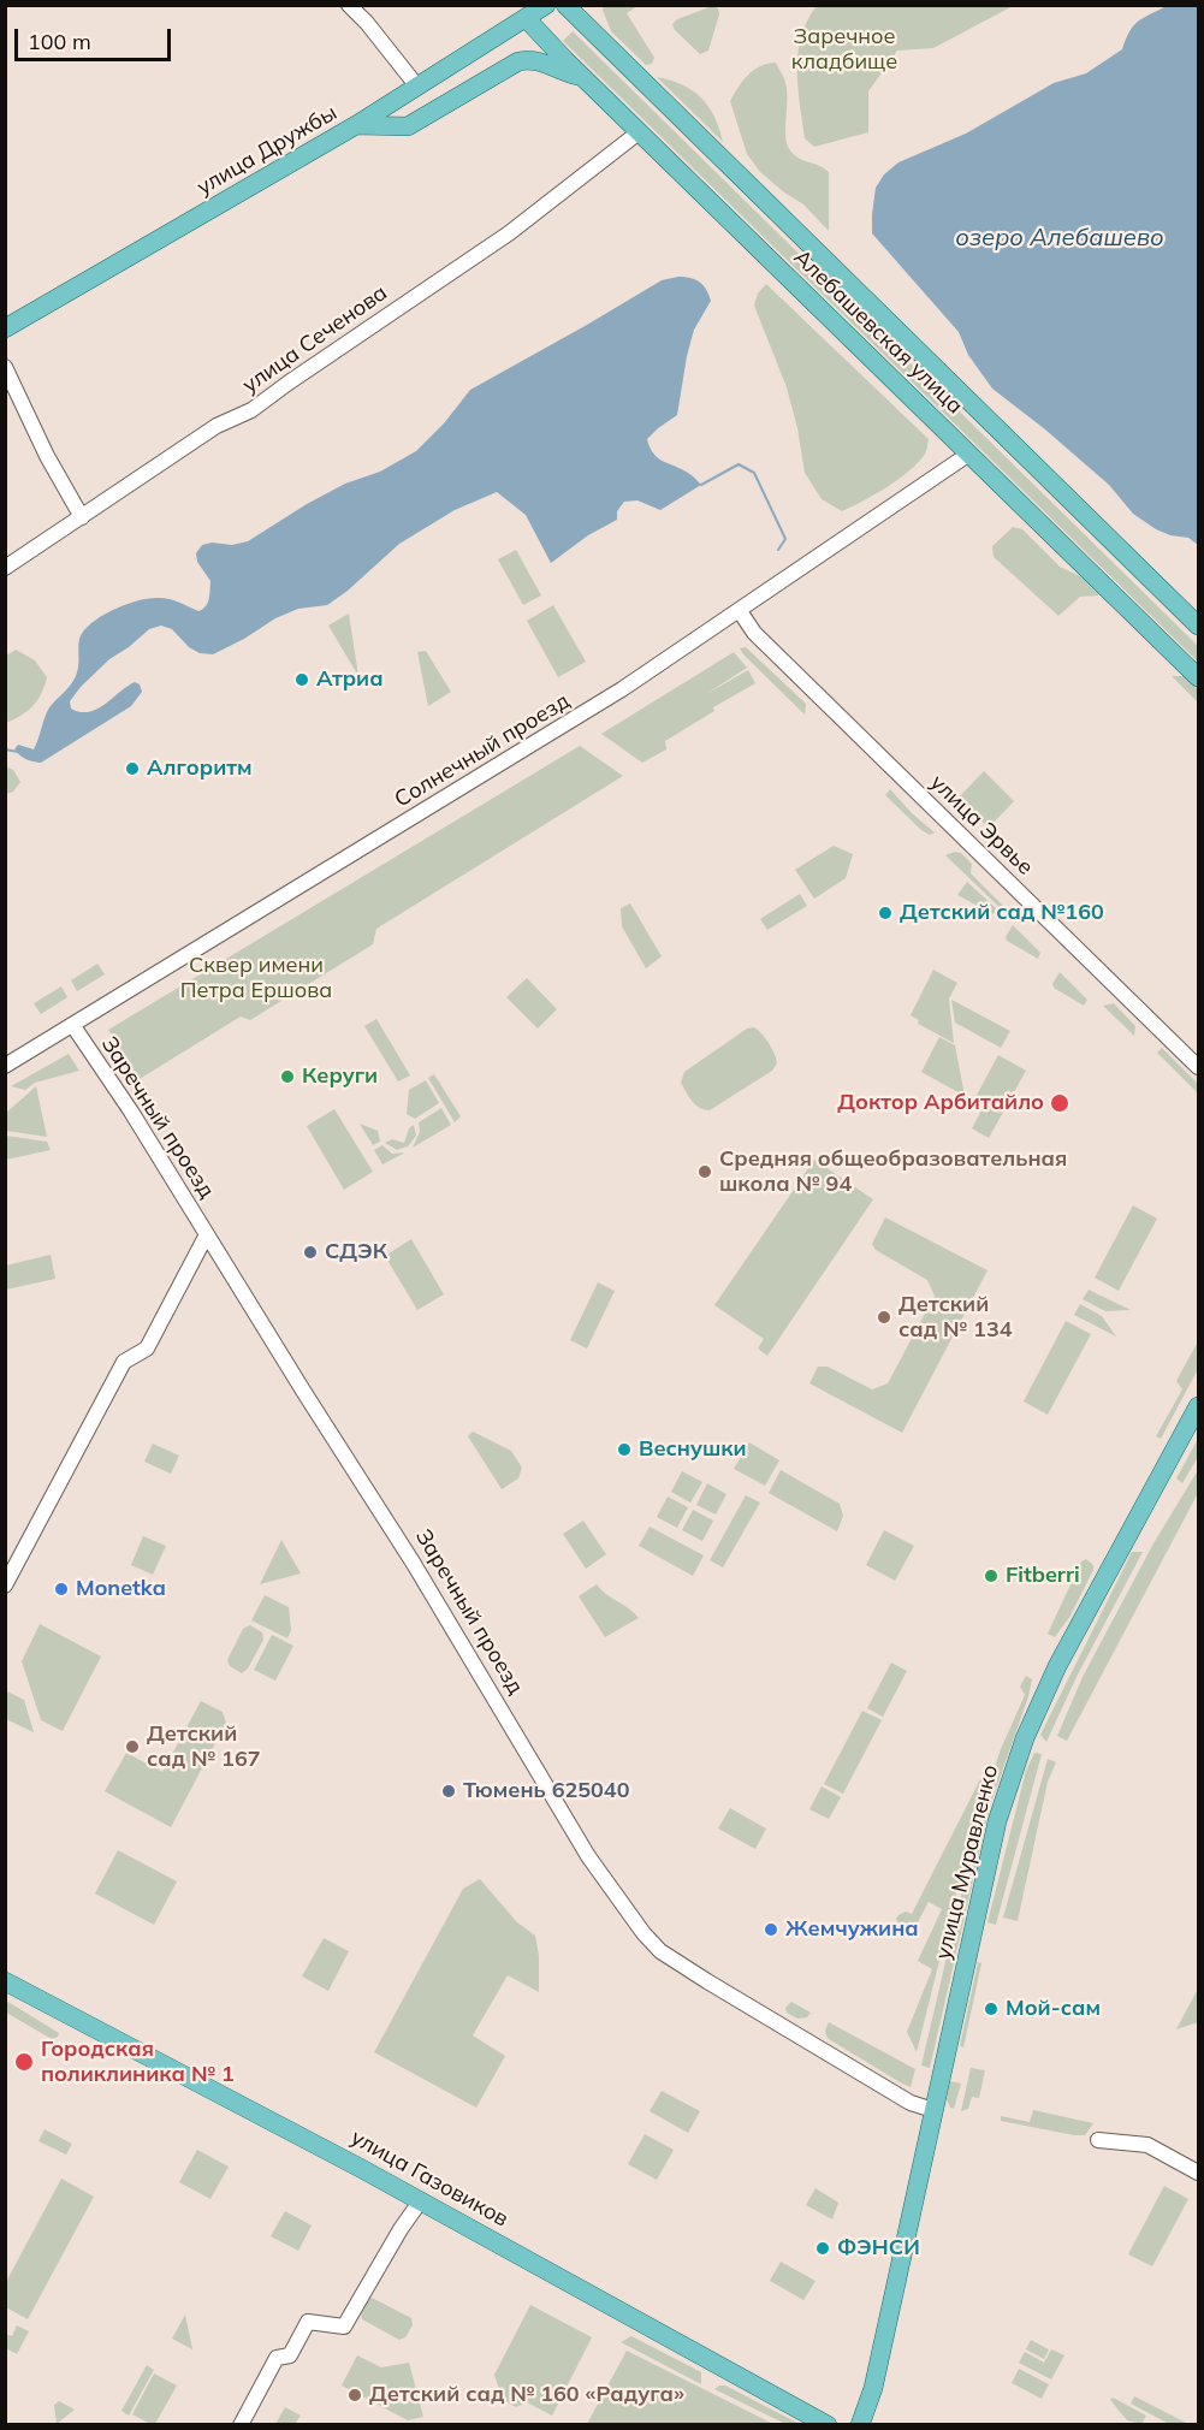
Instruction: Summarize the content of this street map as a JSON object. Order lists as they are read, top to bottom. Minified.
{"streets":{"main road":["улица Дружбы","Алебашевская улица","улица Муравленко","улица Газовиков"],"street":["улица Сеченова","Солнечный проезд","улица Эрвье","Заречный проезд"]},"crossings":[["улица Дружбы","Алебашевская улица"],["Алебашевская улица","улица Сеченова"],["Алебашевская улица","Солнечный проезд"],["Солнечный проезд","улица Эрвье"],["Солнечный проезд","Заречный проезд"],["Заречный проезд","улица Муравленко"]],"water":["озеро Алебашево"],"parks":["Заречное кладбище","Сквер имени Петра Ершова"],"places":["Атриа","Алгоритм","Детский сад №160","Керуги","Доктор Арбитайло","Средняя общеобразовательная школа № 94","СДЭК","Детский сад № 134","Веснушки","Fitberri","Monetka","Детский сад № 167","Тюмень 625040","Жемчужина","Мой-сам","Городская поликлиника № 1","ФЭНСИ","Детский сад № 160 «Радуга»"],"scale_bar":"100 m"}
